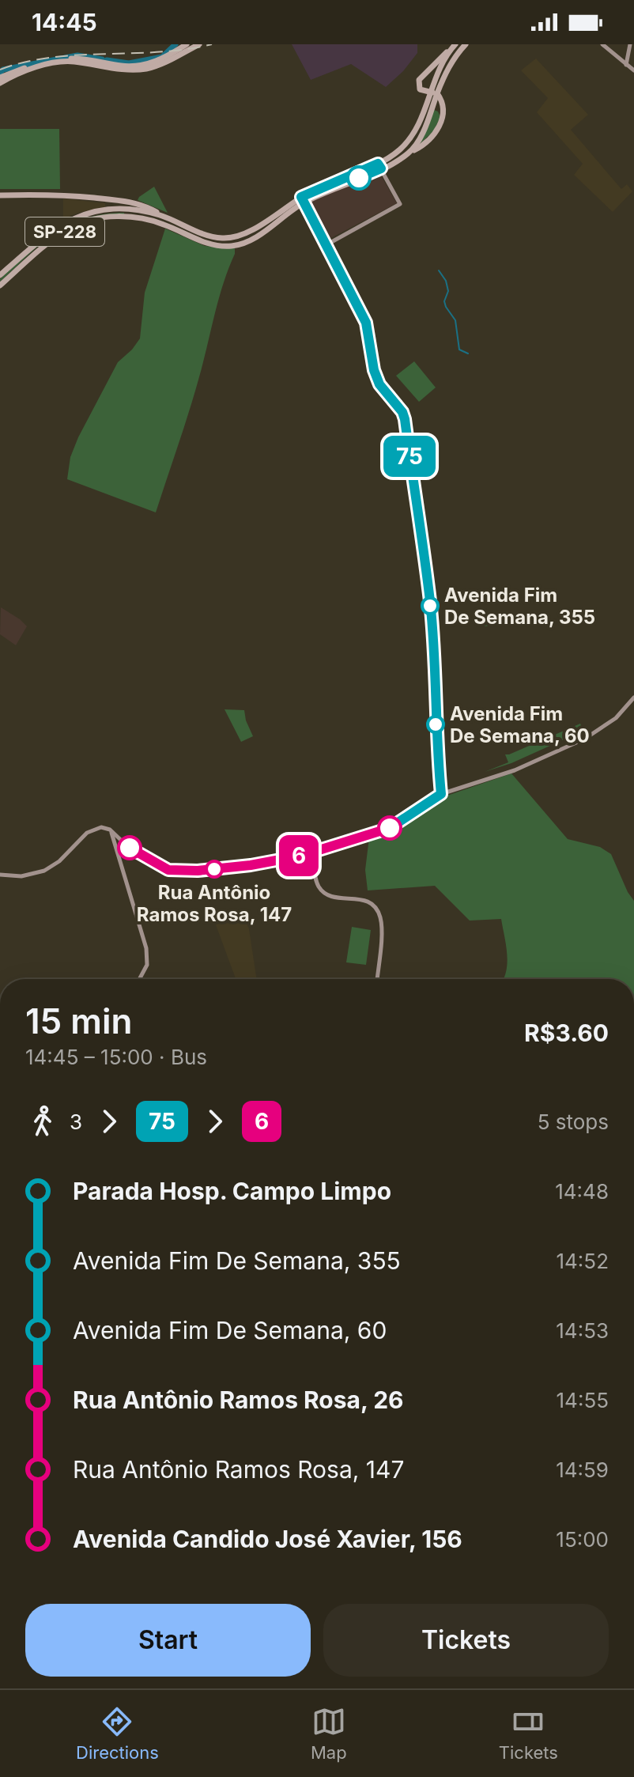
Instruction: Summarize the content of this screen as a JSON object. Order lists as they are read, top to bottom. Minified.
{"streets":{"main road":["SP-228"]},"places":["Avenida Fim De Semana, 355","Avenida Fim De Semana, 60","Rua Antônio Ramos Rosa, 147"],"lines":["bus line 75","bus line 6"],"page":{"status":"14:45","on_map":["75","6"],"heading":["15 min","14:45 – 15:00 · Bus","R$3.60"],"legs":["3","75","6","5 stops"],"list":[{"name":"Parada Hosp. Campo Limpo","value":"14:48"},{"name":"Avenida Fim De Semana, 355","value":"14:52"},{"name":"Avenida Fim De Semana, 60","value":"14:53"},{"name":"Rua Antônio Ramos Rosa, 26","value":"14:55"},{"name":"Rua Antônio Ramos Rosa, 147","value":"14:59"},{"name":"Avenida Candido José Xavier, 156","value":"15:00"}],"buttons":["Start","Tickets"],"tabs":["Directions","Map","Tickets"]}}
